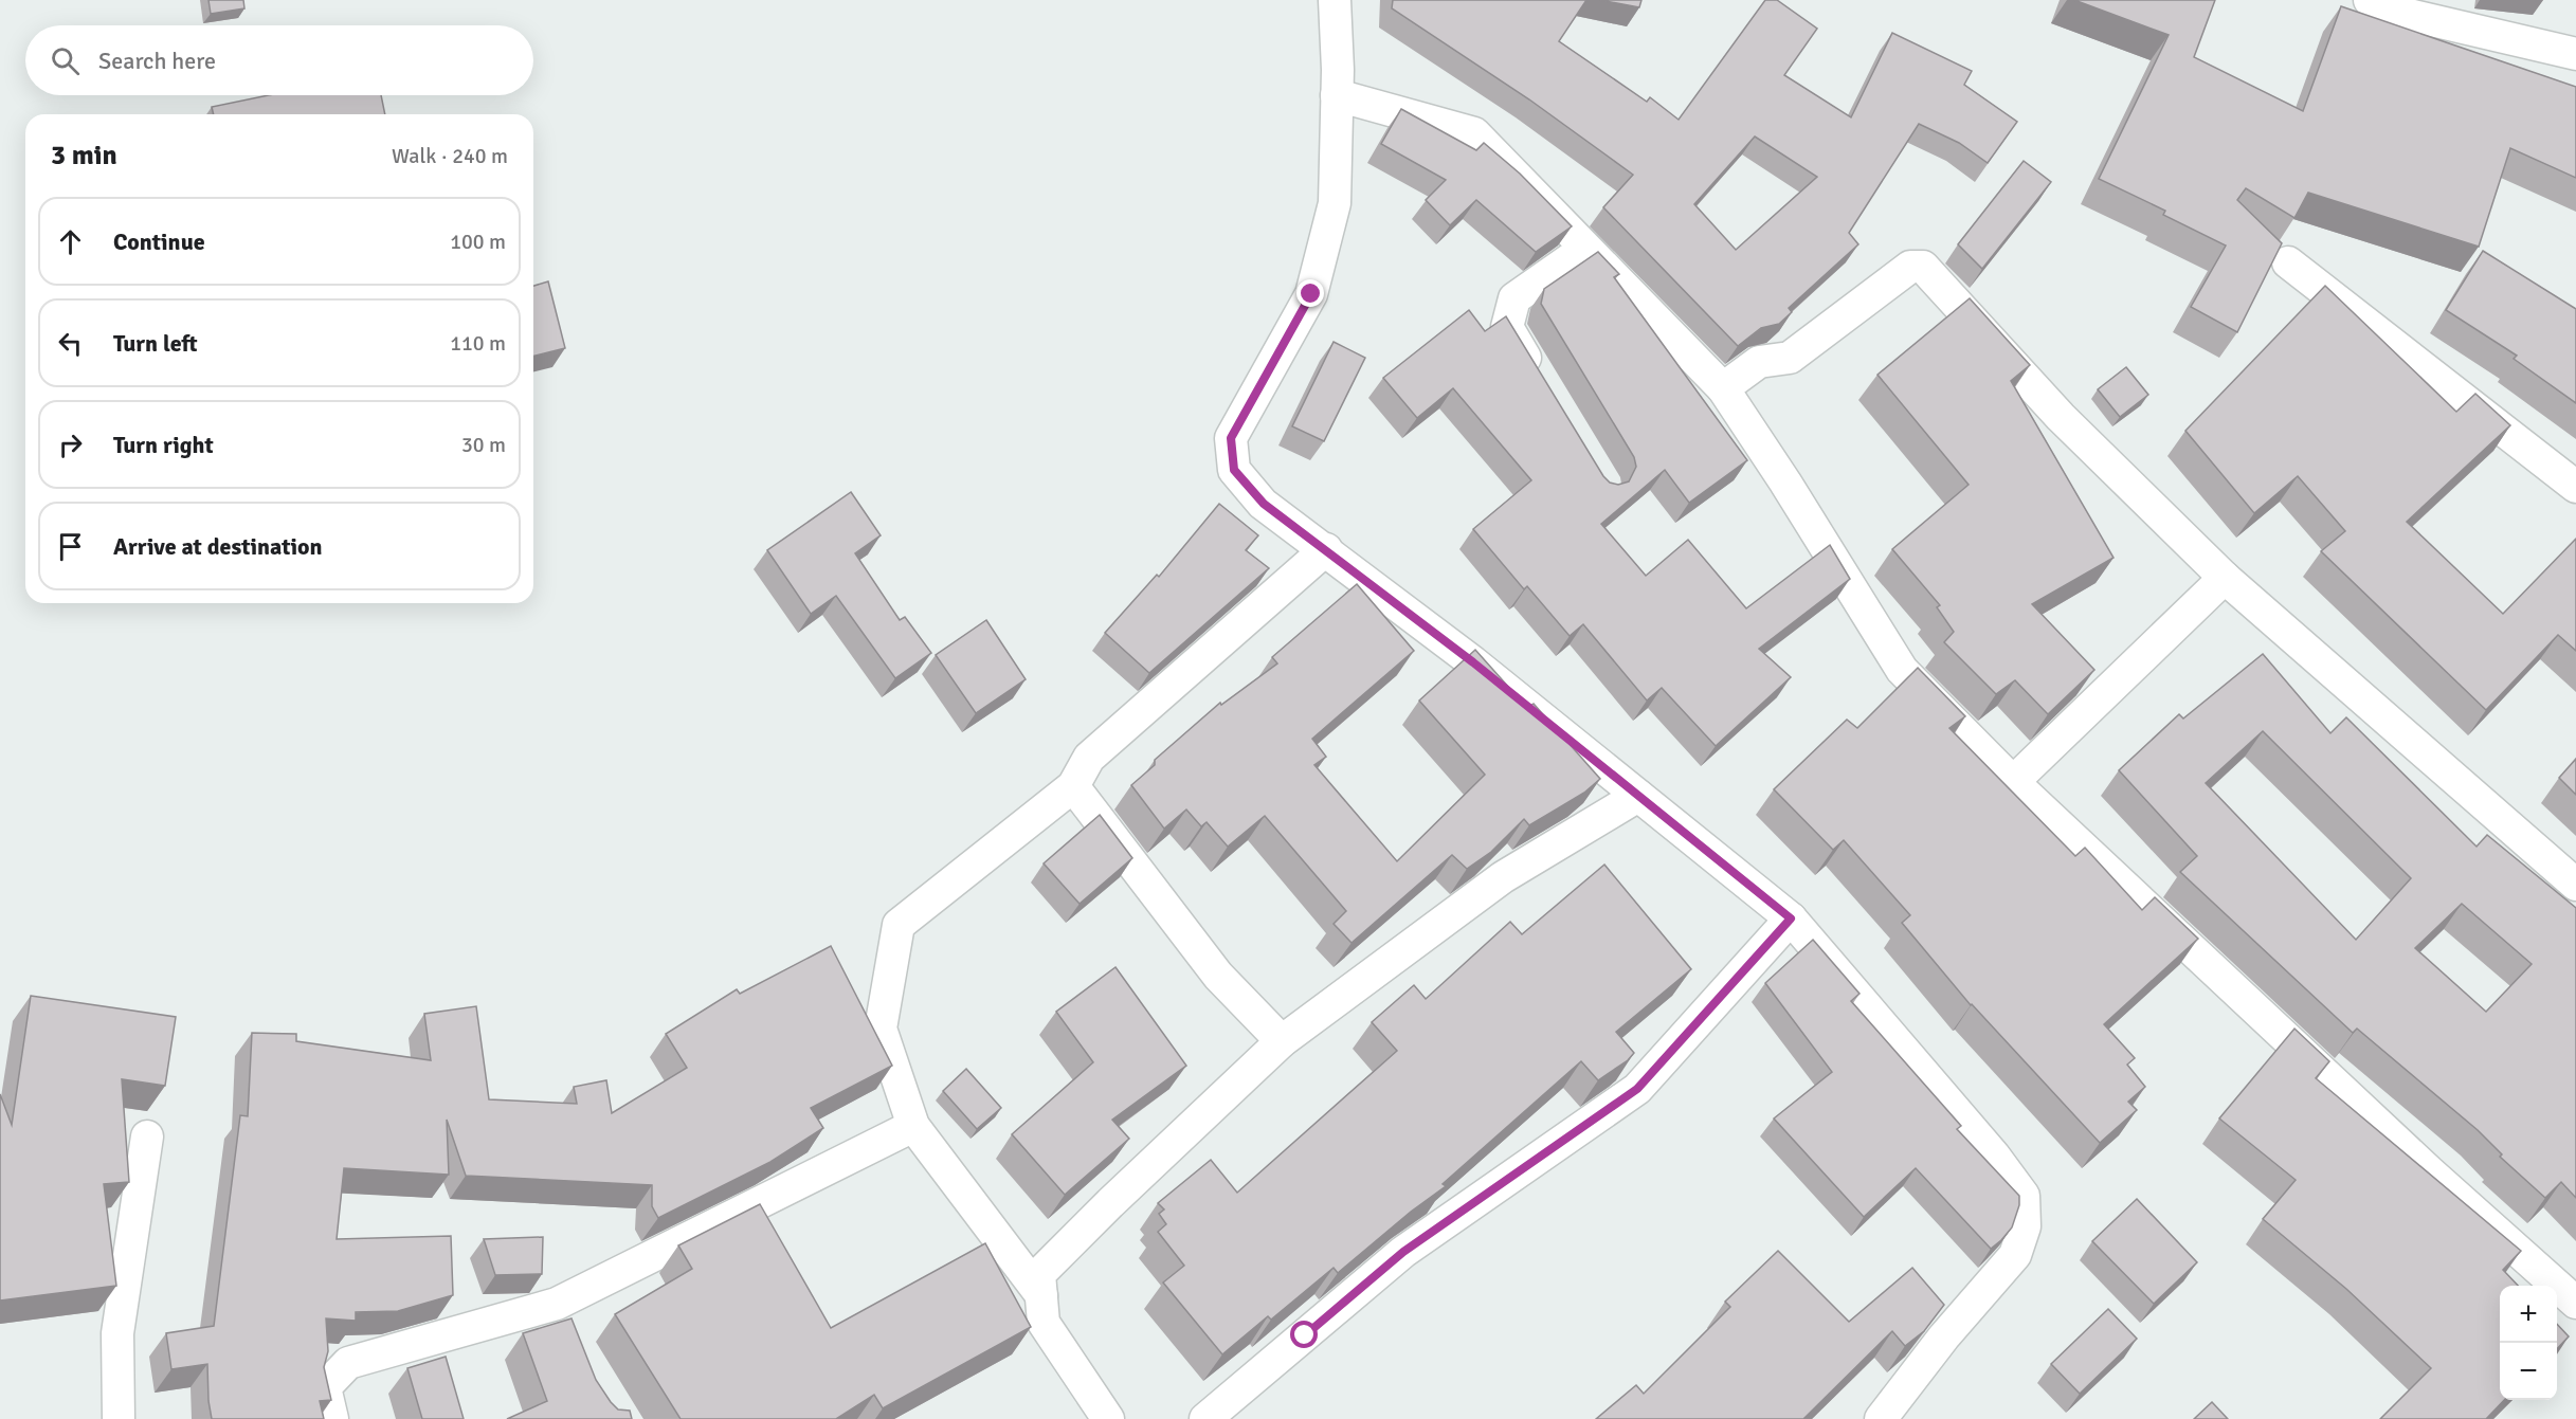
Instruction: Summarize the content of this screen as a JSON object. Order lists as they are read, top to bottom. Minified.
{"page":{"search":"Search here","heading":["3 min","Walk · 240 m"],"list":[["Continue","100 m"],["Turn left","110 m"],["Turn right","30 m"],"Arrive at destination"],"map_buttons":["+","−"]}}
